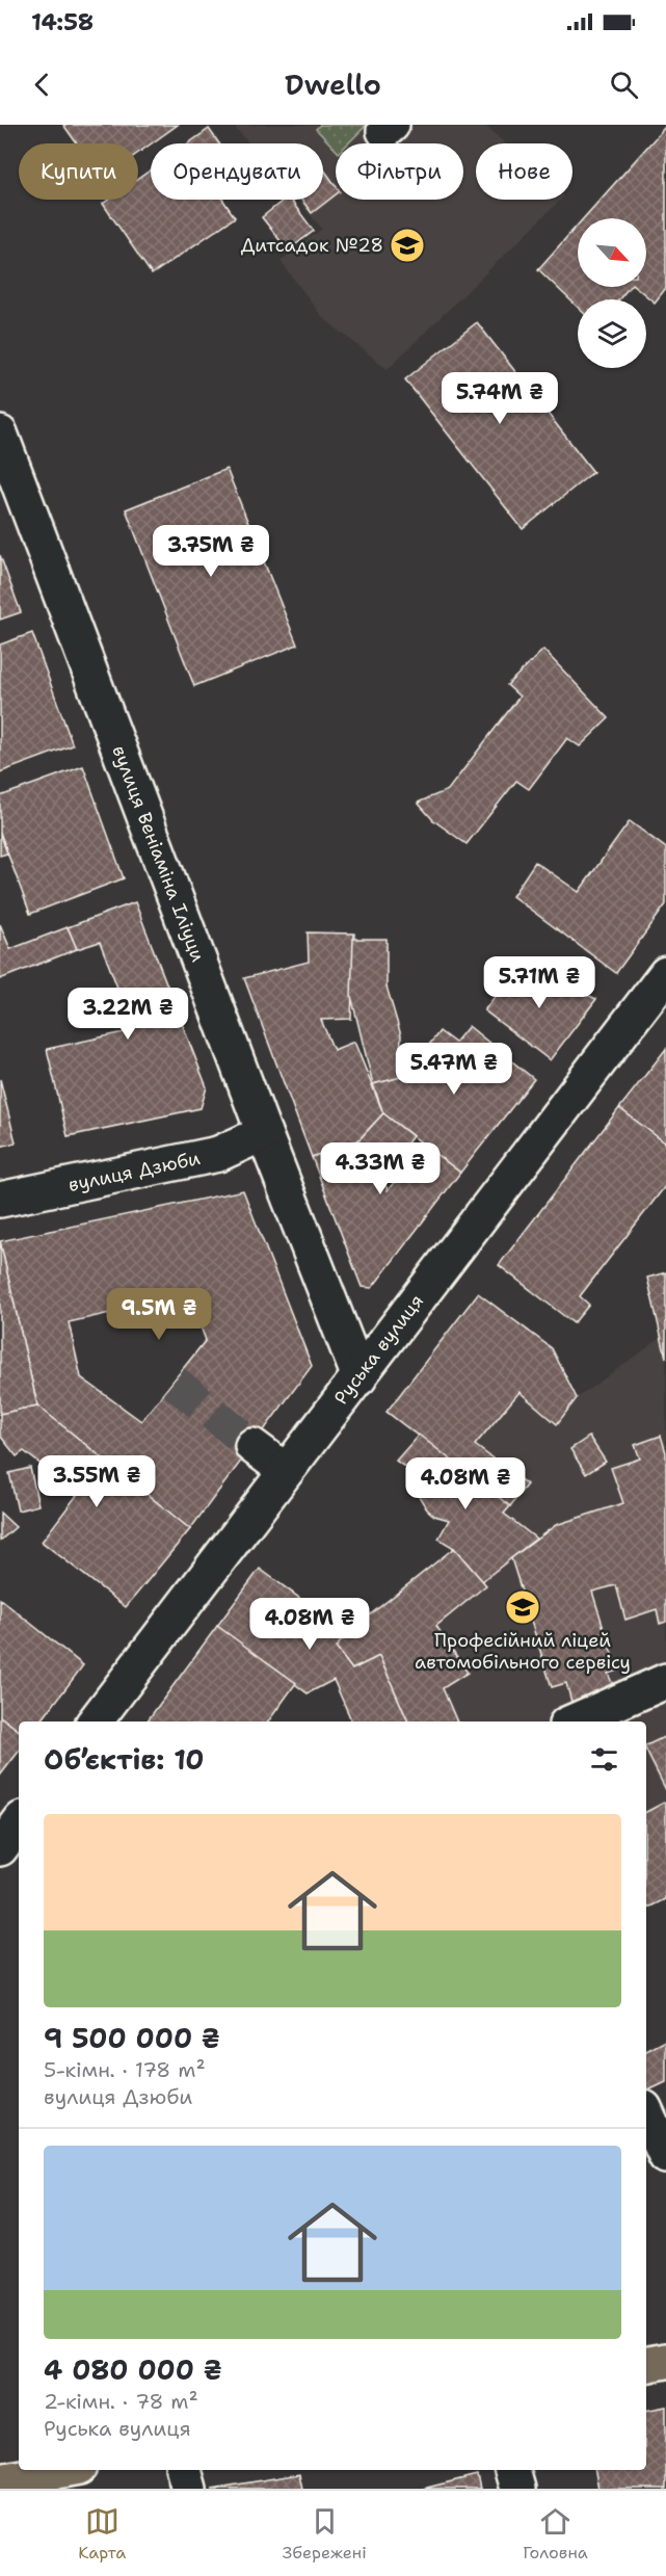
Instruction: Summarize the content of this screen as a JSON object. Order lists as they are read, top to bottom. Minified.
{"streets":{"street":["вулиця Веніаміна Іліуци","вулиця Дзюби","Руська вулиця"]},"crossings":[["вулиця Веніаміна Іліуци","вулиця Дзюби"],["вулиця Веніаміна Іліуци","Руська вулиця"]],"places":{"school or university":["Дитсадок №28","Професійний ліцей автомобільного сервісу"]},"north":"bottom right","page":{"status":"14:58","header":"Dwello","chip":["Купити","Орендувати","Фільтри","Нове"],"price":["5.74M ₴","3.75M ₴","5.71M ₴","3.22M ₴","5.47M ₴","4.33M ₴","9.5M ₴","3.55M ₴","4.08M ₴","4.08M ₴"],"heading":"Об’єктів: 10","list":[{"name":"9 500 000 ₴","note":"5-кімн. · 178 m² · вулиця Дзюби"},{"name":"4 080 000 ₴","note":"2-кімн. · 78 m² · Руська вулиця"}],"tabs":["Карта","Збережені","Головна"]}}
